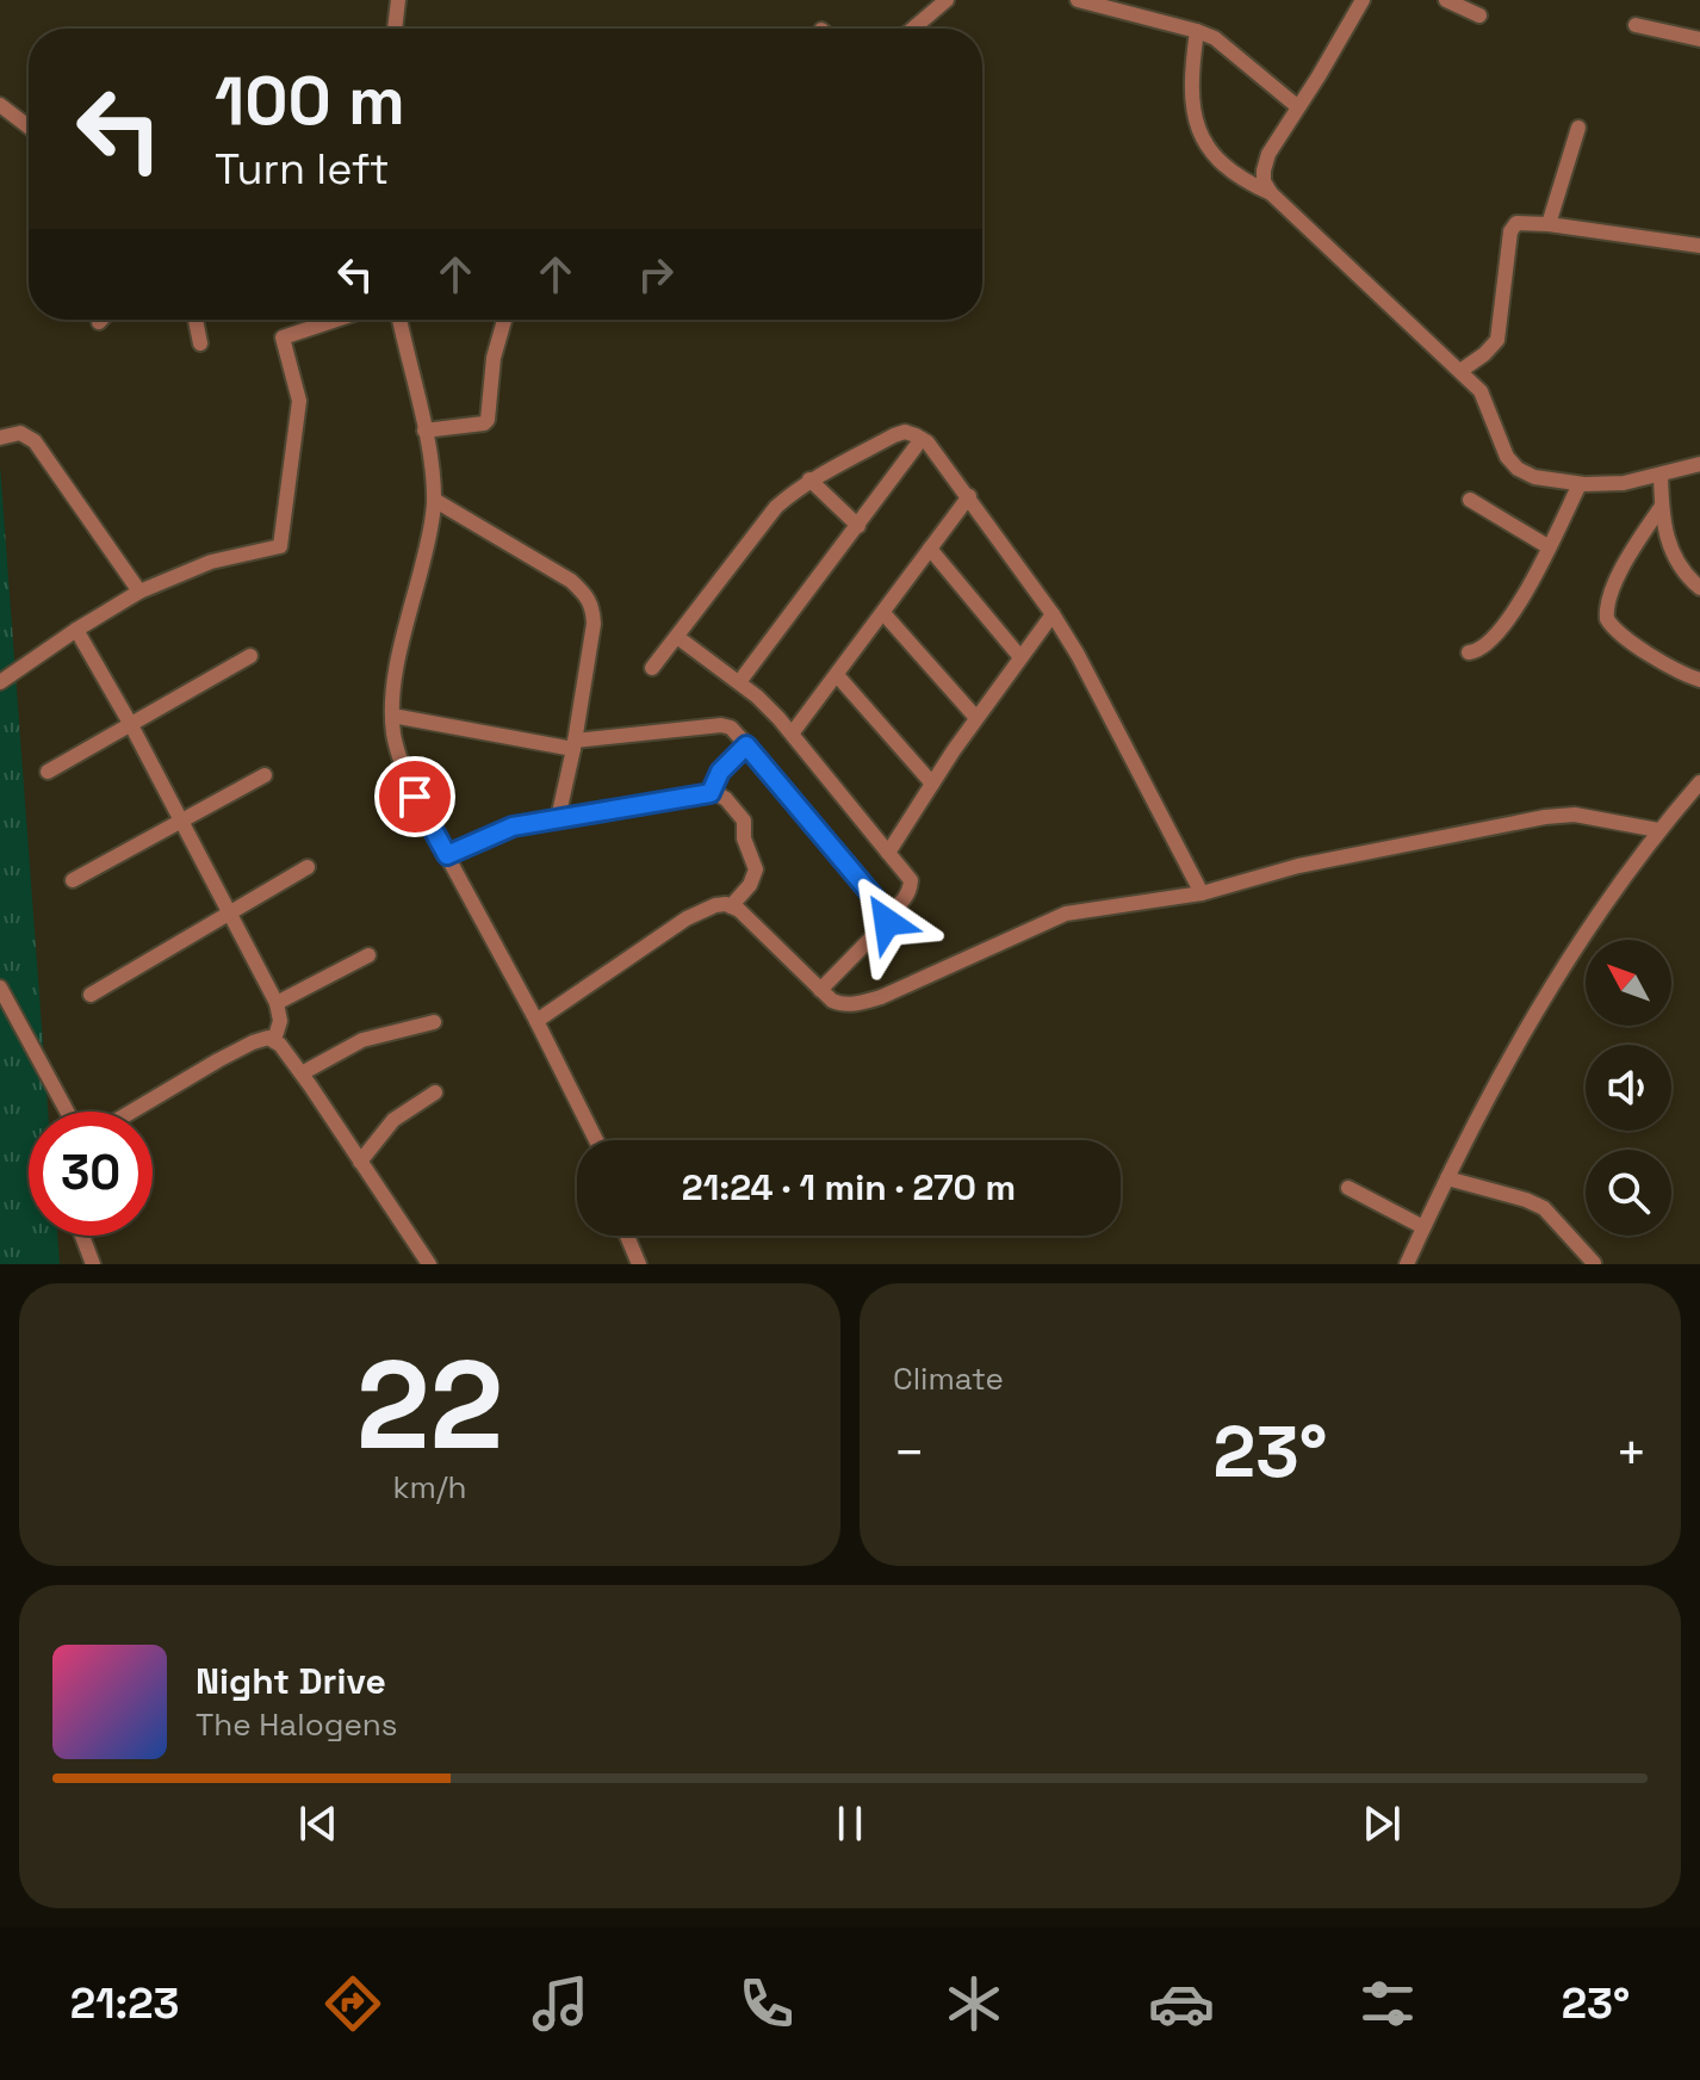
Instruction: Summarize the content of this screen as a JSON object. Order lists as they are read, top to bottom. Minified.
{"north":"top left","page":{"turn":["100 m","Turn left"],"limit":"30","trip":"21:24 · 1 min · 270 m","tile":[["22","km/h"],"Climate"],"heat":["−","23°","+"],"song":["Night Drive","The Halogens"],"tabs":["21:23","23°"]}}
